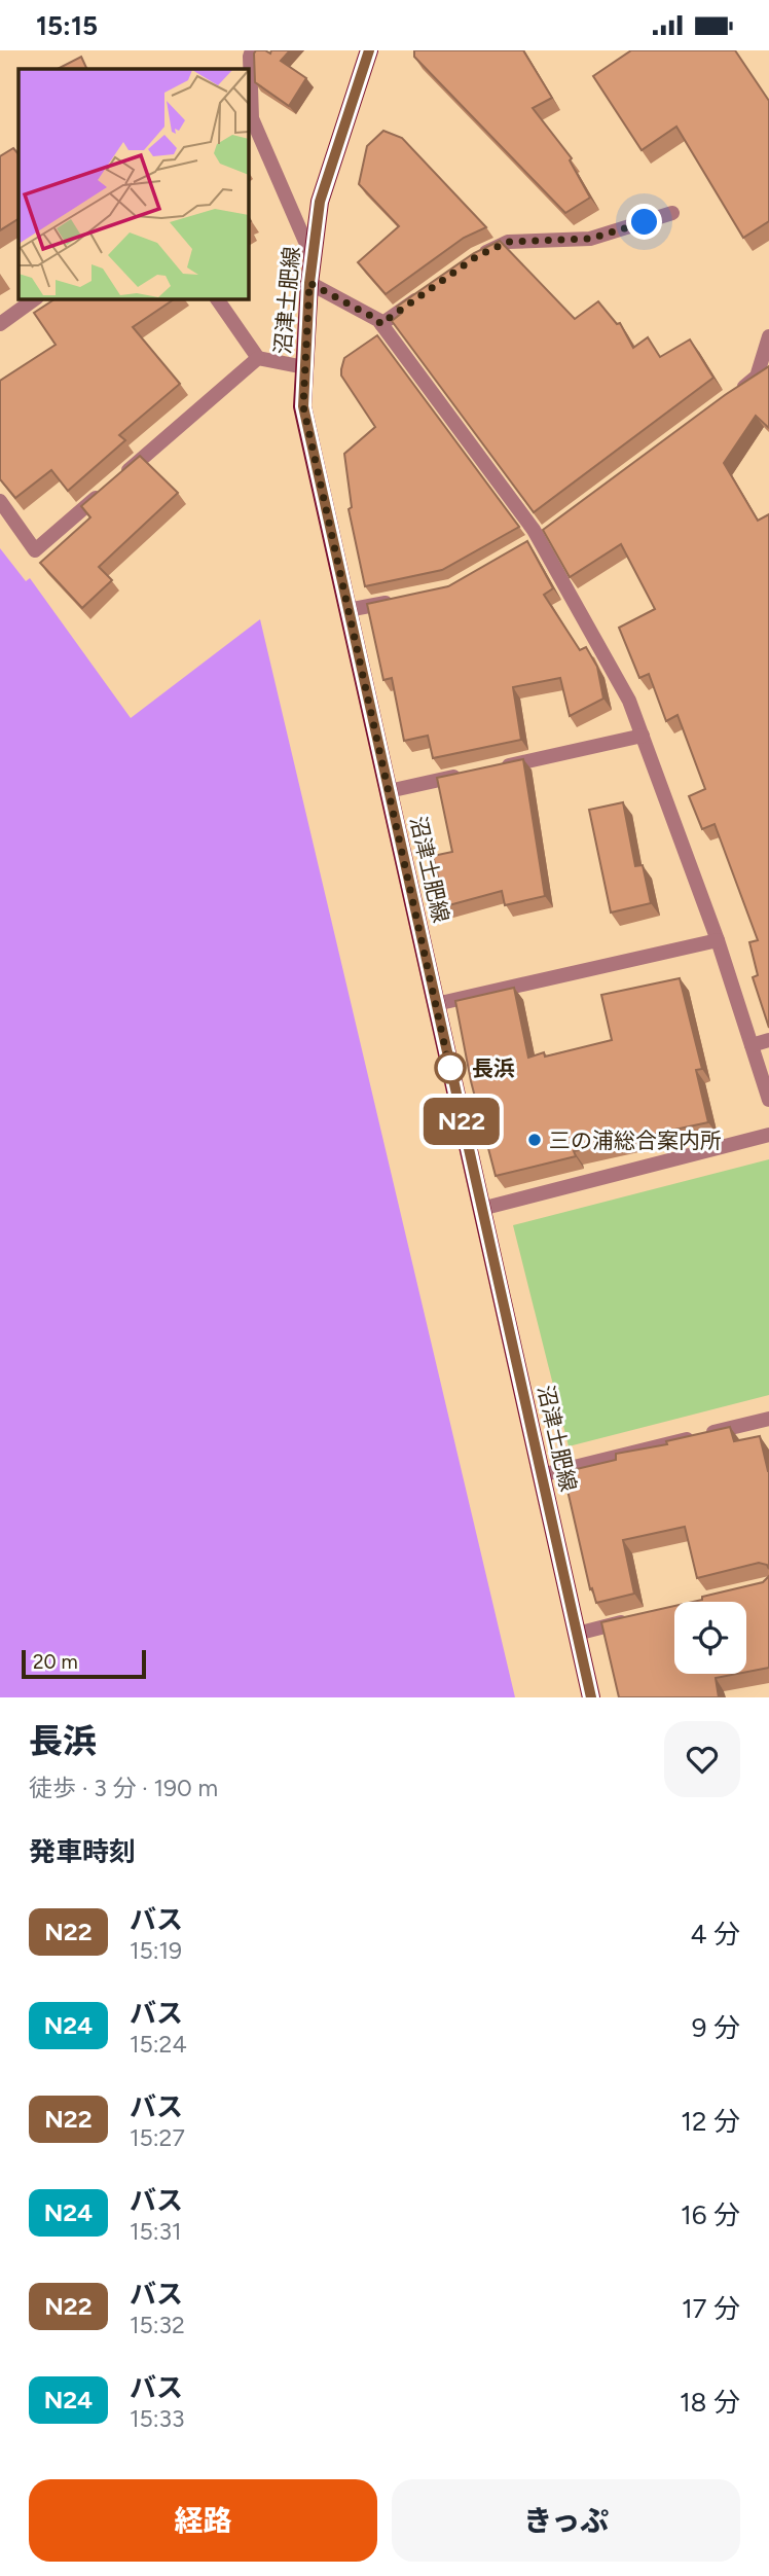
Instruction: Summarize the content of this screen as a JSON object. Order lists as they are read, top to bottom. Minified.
{"streets":{"main road":["沼津土肥線"]},"places":["長浜","三の浦総合案内所"],"lines":["bus line N22"],"scale_bar":"20 m","page":{"status":"15:15","on_map":"N22","scale":"20 m","heading":[["長浜","徒歩 · 3 分 · 190 m"],"発車時刻"],"list":[{"mark":"N22","name":"バス","note":"15:19","value":"4 分"},{"mark":"N24","name":"バス","note":"15:24","value":"9 分"},{"mark":"N22","name":"バス","note":"15:27","value":"12 分"},{"mark":"N24","name":"バス","note":"15:31","value":"16 分"},{"mark":"N22","name":"バス","note":"15:32","value":"17 分"},{"mark":"N24","name":"バス","note":"15:33","value":"18 分"}],"buttons":["経路","きっぷ"]}}
